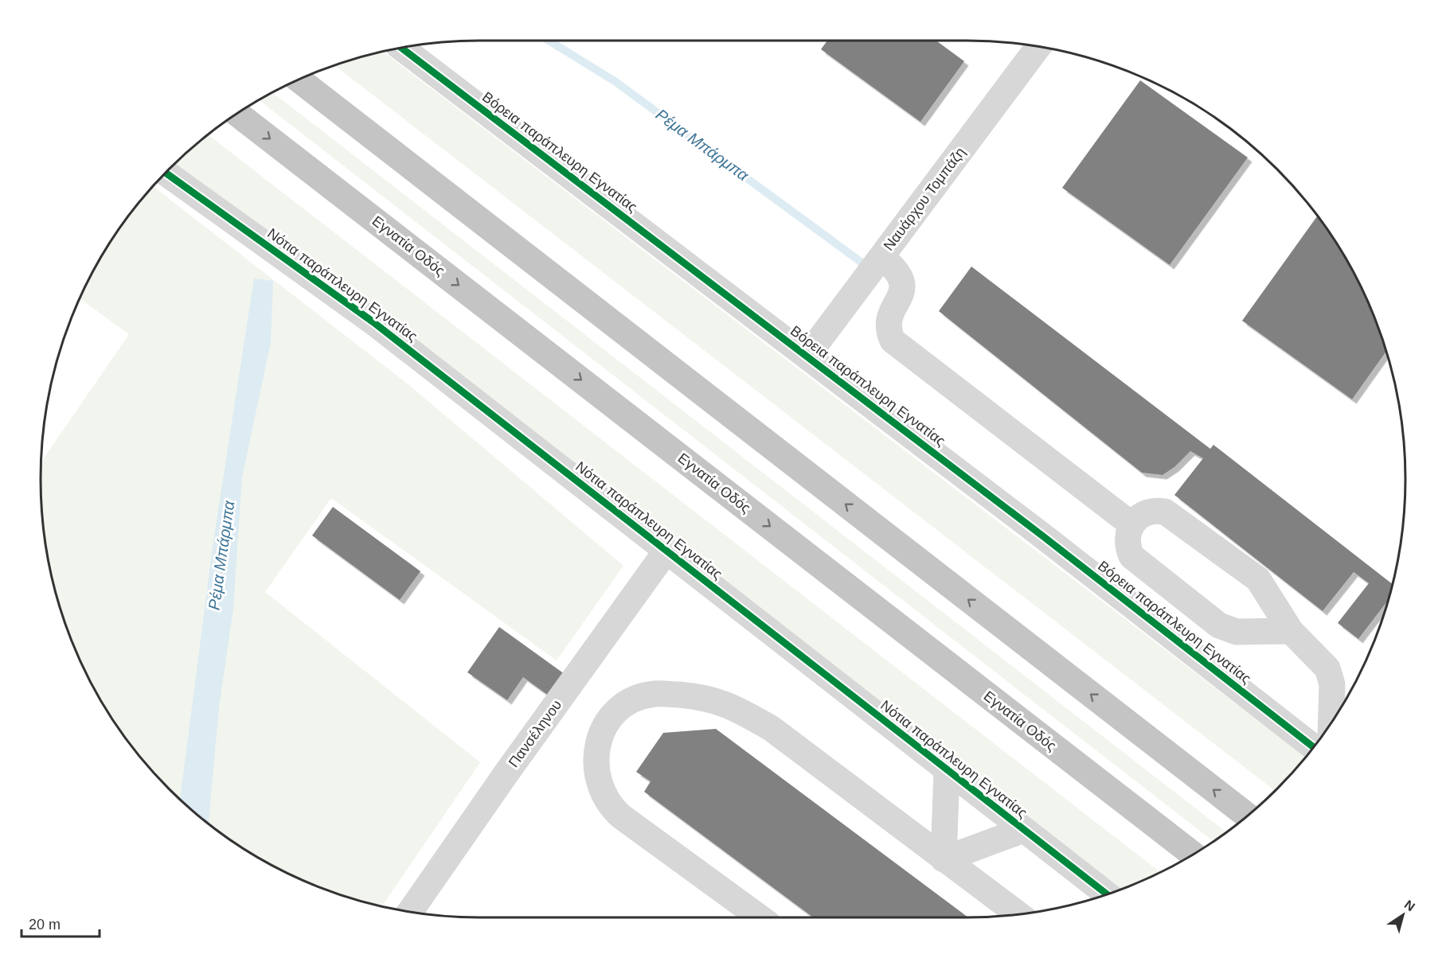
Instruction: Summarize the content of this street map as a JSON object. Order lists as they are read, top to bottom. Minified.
{"streets":{"highway":["Εγνατία Οδός"],"street":["Βόρεια παράπλευρη Εγνατίας","Ναυάρχου Τομπάζη","Νότια παράπλευρη Εγνατίας","Πανσέληνου"]},"crossings":[["Βόρεια παράπλευρη Εγνατίας","Ναυάρχου Τομπάζη"],["Νότια παράπλευρη Εγνατίας","Πανσέληνου"]],"water":["Ρέμα Μπάρμπα"],"scale_bar":"20 m","north":"top right"}
